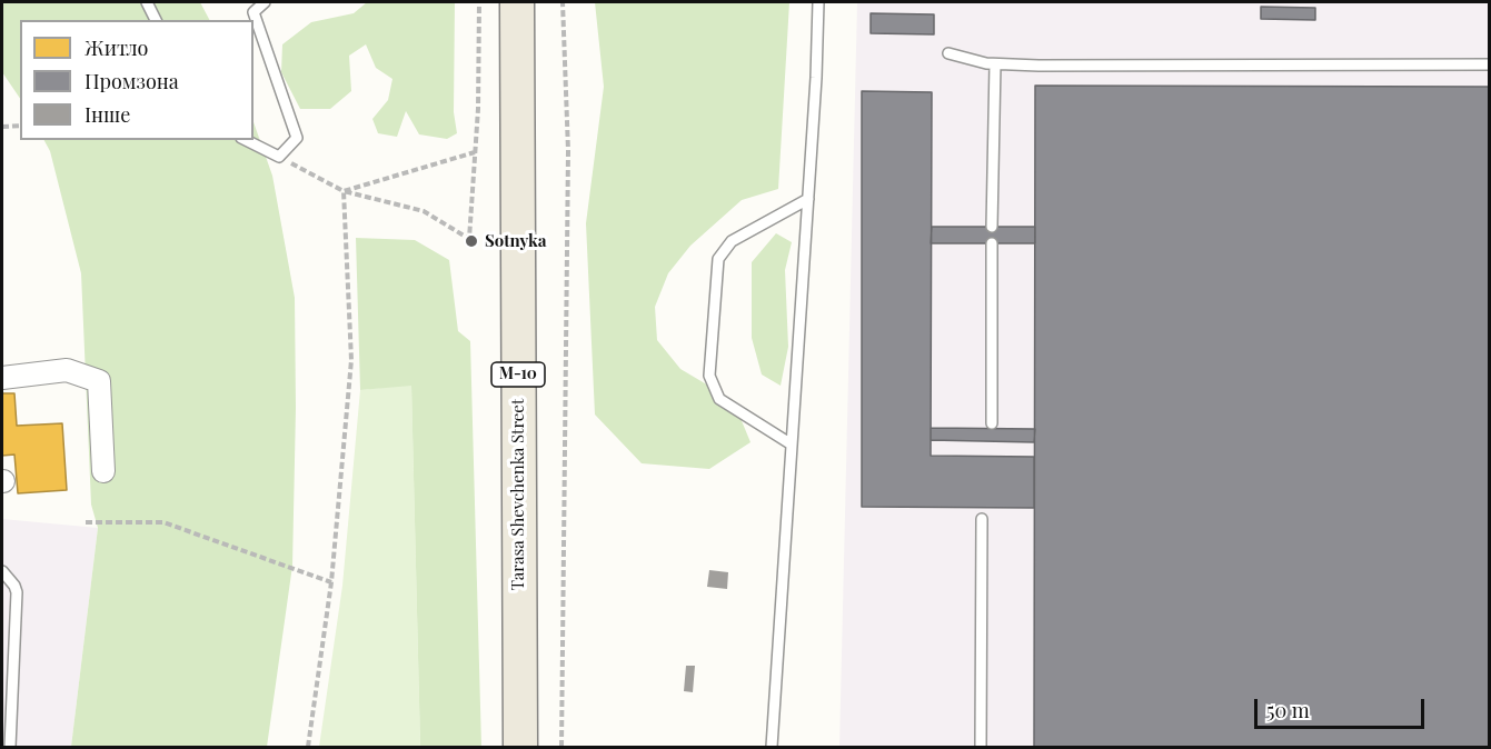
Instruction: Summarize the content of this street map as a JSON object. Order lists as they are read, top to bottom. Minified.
{"streets":{"main road":["М-10","Tarasa Shevchenka Street"]},"places":["Sotnyka"],"legend":["Житло","Промзона","Інше"],"scale_bar":"50 m"}
